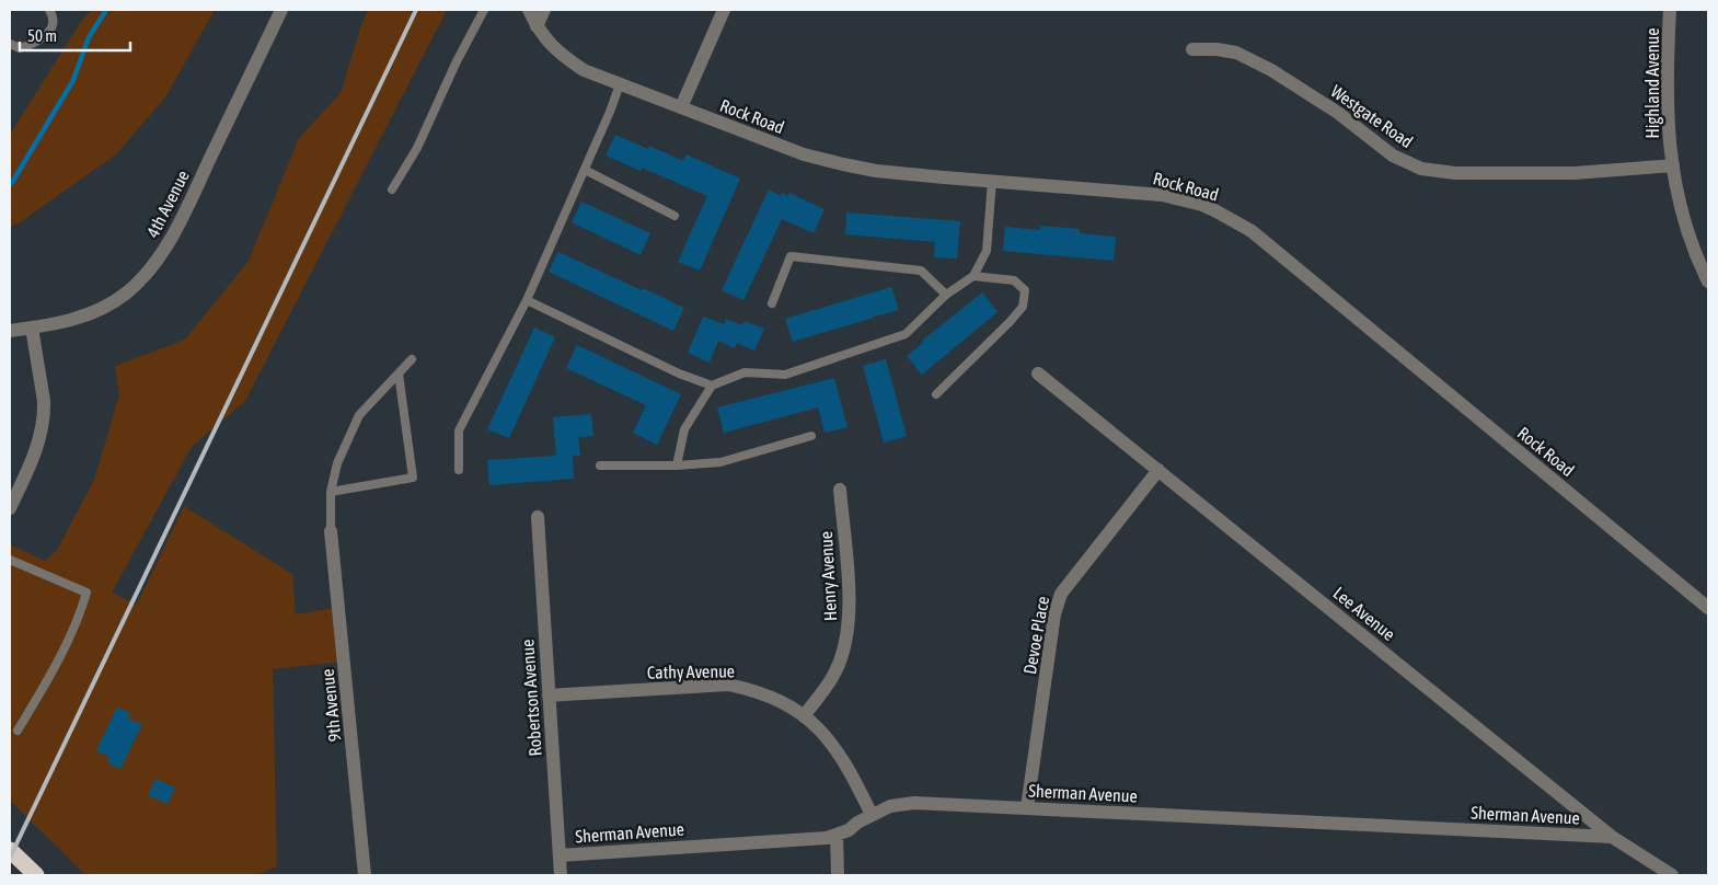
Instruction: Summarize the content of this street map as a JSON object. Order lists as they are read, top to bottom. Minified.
{"streets":{"street":["Highland Avenue","Rock Road","Westgate Road","4th Avenue","Henry Avenue","Lee Avenue","Devoe Place","Cathy Avenue","Robertson Avenue","9th Avenue","Sherman Avenue"]},"crossings":[["Highland Avenue","Westgate Road"],["Henry Avenue","Cathy Avenue"],["Lee Avenue","Devoe Place"],["Lee Avenue","Sherman Avenue"],["Devoe Place","Sherman Avenue"],["Cathy Avenue","Robertson Avenue"],["Cathy Avenue","Sherman Avenue"],["Robertson Avenue","Sherman Avenue"]],"scale_bar":"50 m"}
